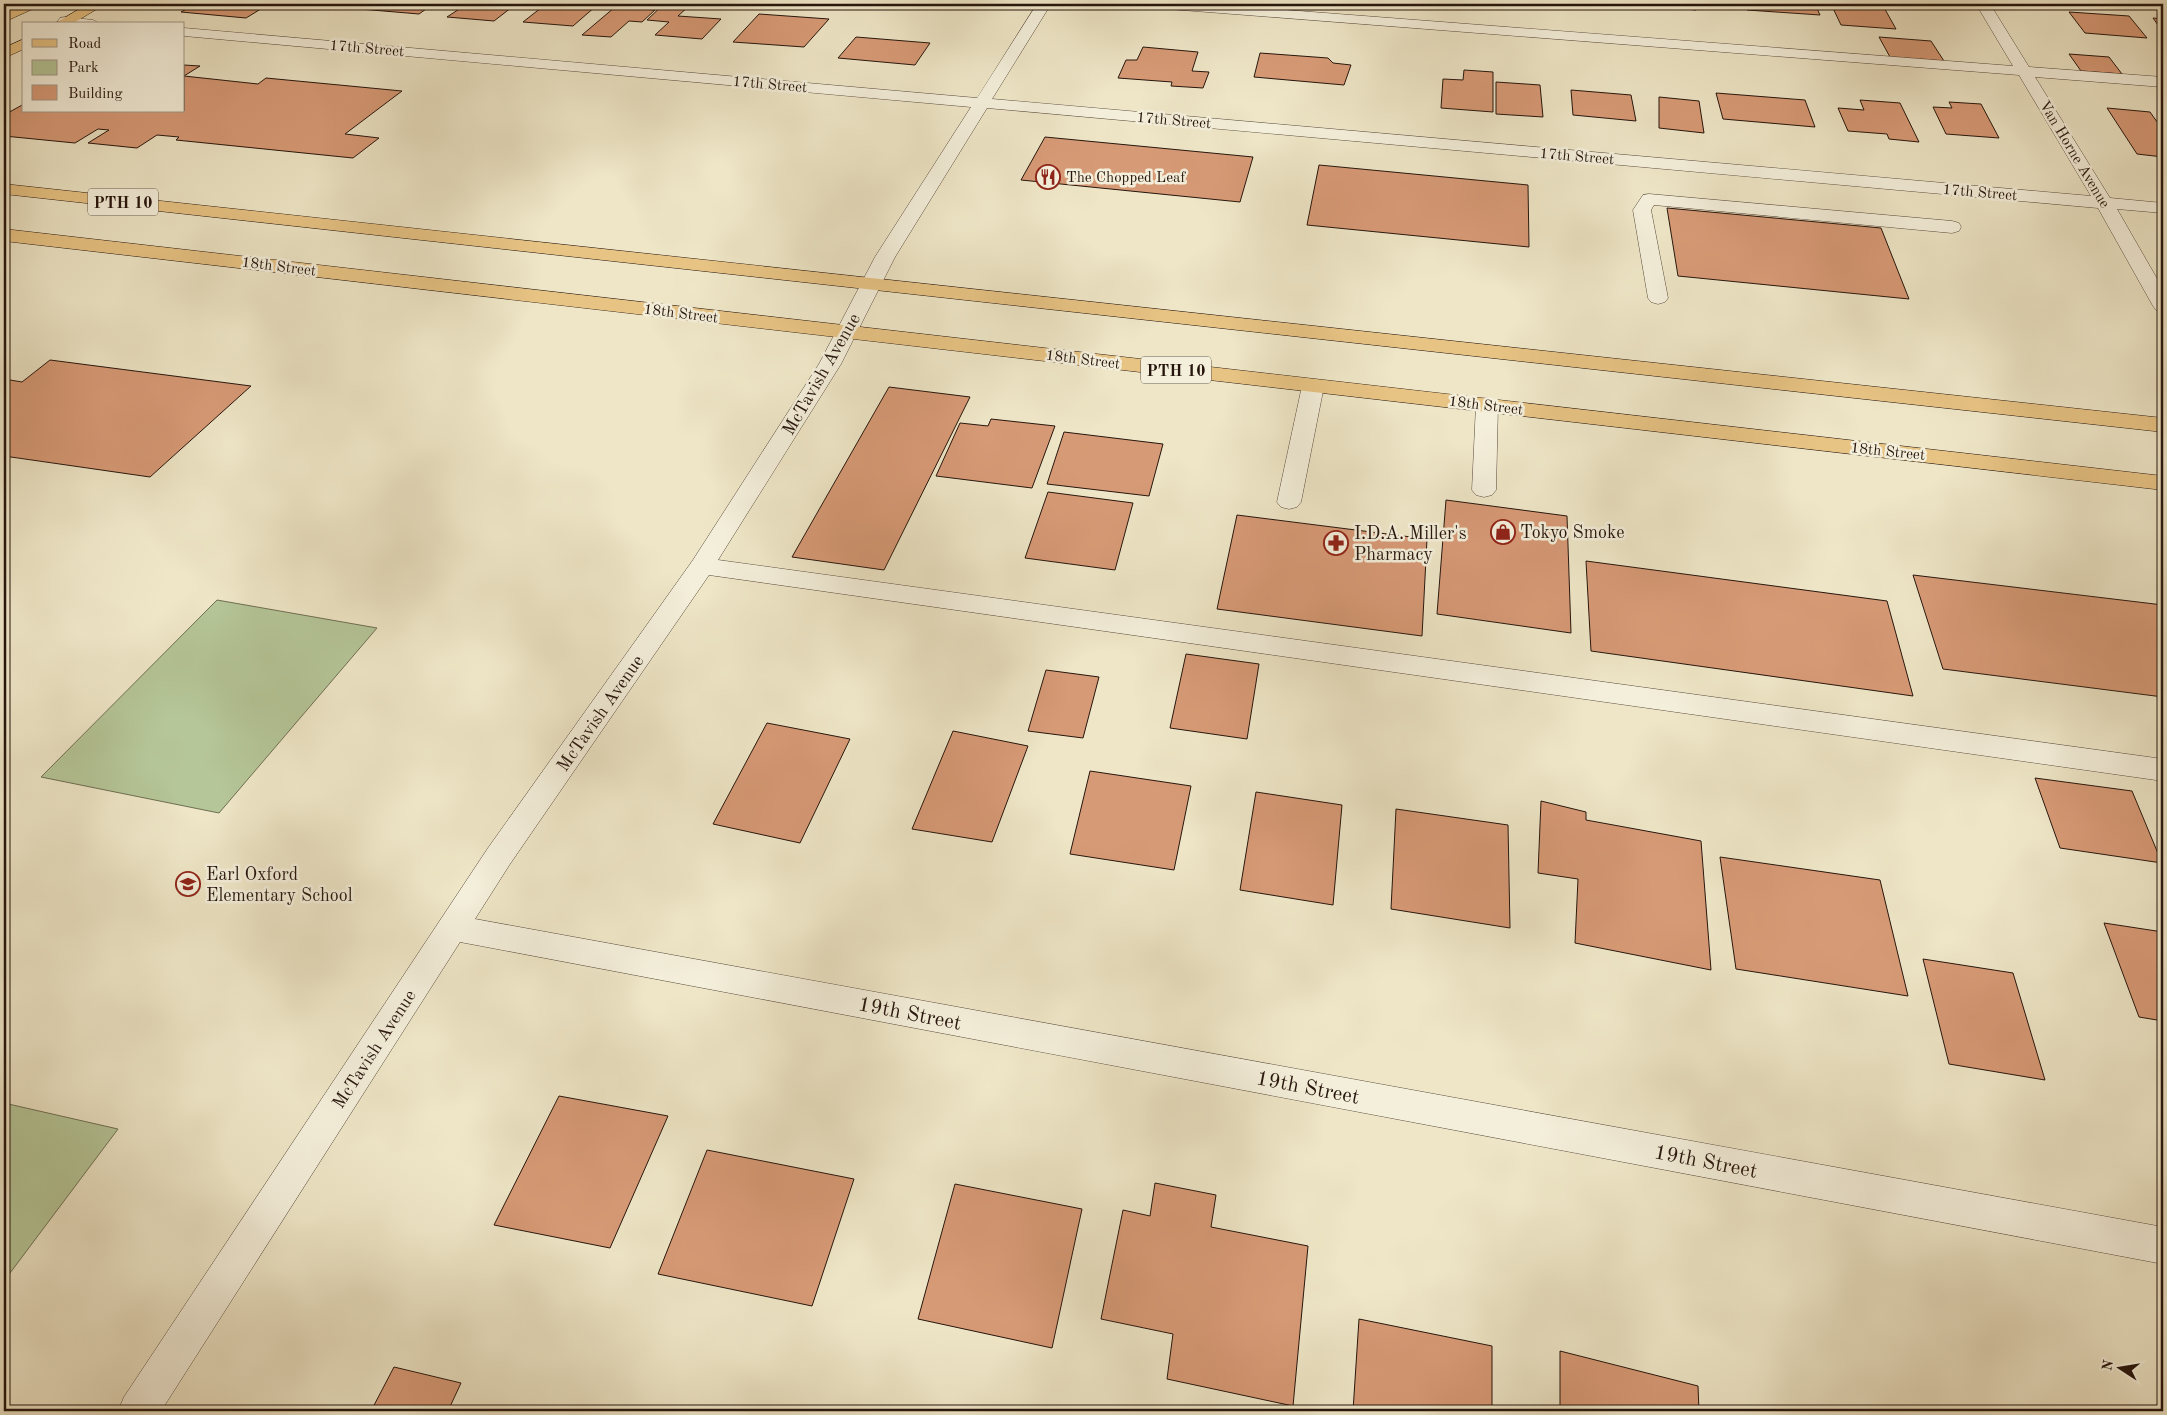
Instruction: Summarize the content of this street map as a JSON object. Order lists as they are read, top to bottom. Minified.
{"streets":{"main road":["PTH 10","18th Street"],"street":["17th Street","Van Horne Avenue","McTavish Avenue","19th Street"]},"crossings":[["17th Street","Van Horne Avenue"],["17th Street","McTavish Avenue"],["PTH 10","McTavish Avenue"],["18th Street","McTavish Avenue"],["McTavish Avenue","19th Street"]],"places":{"restaurant":["The Chopped Leaf"],"shop":["Tokyo Smoke"],"pharmacy":["I.D.A. Miller's Pharmacy"],"school or university":["Earl Oxford Elementary School"]},"legend":["Road","Park","Building"],"north":"left"}
